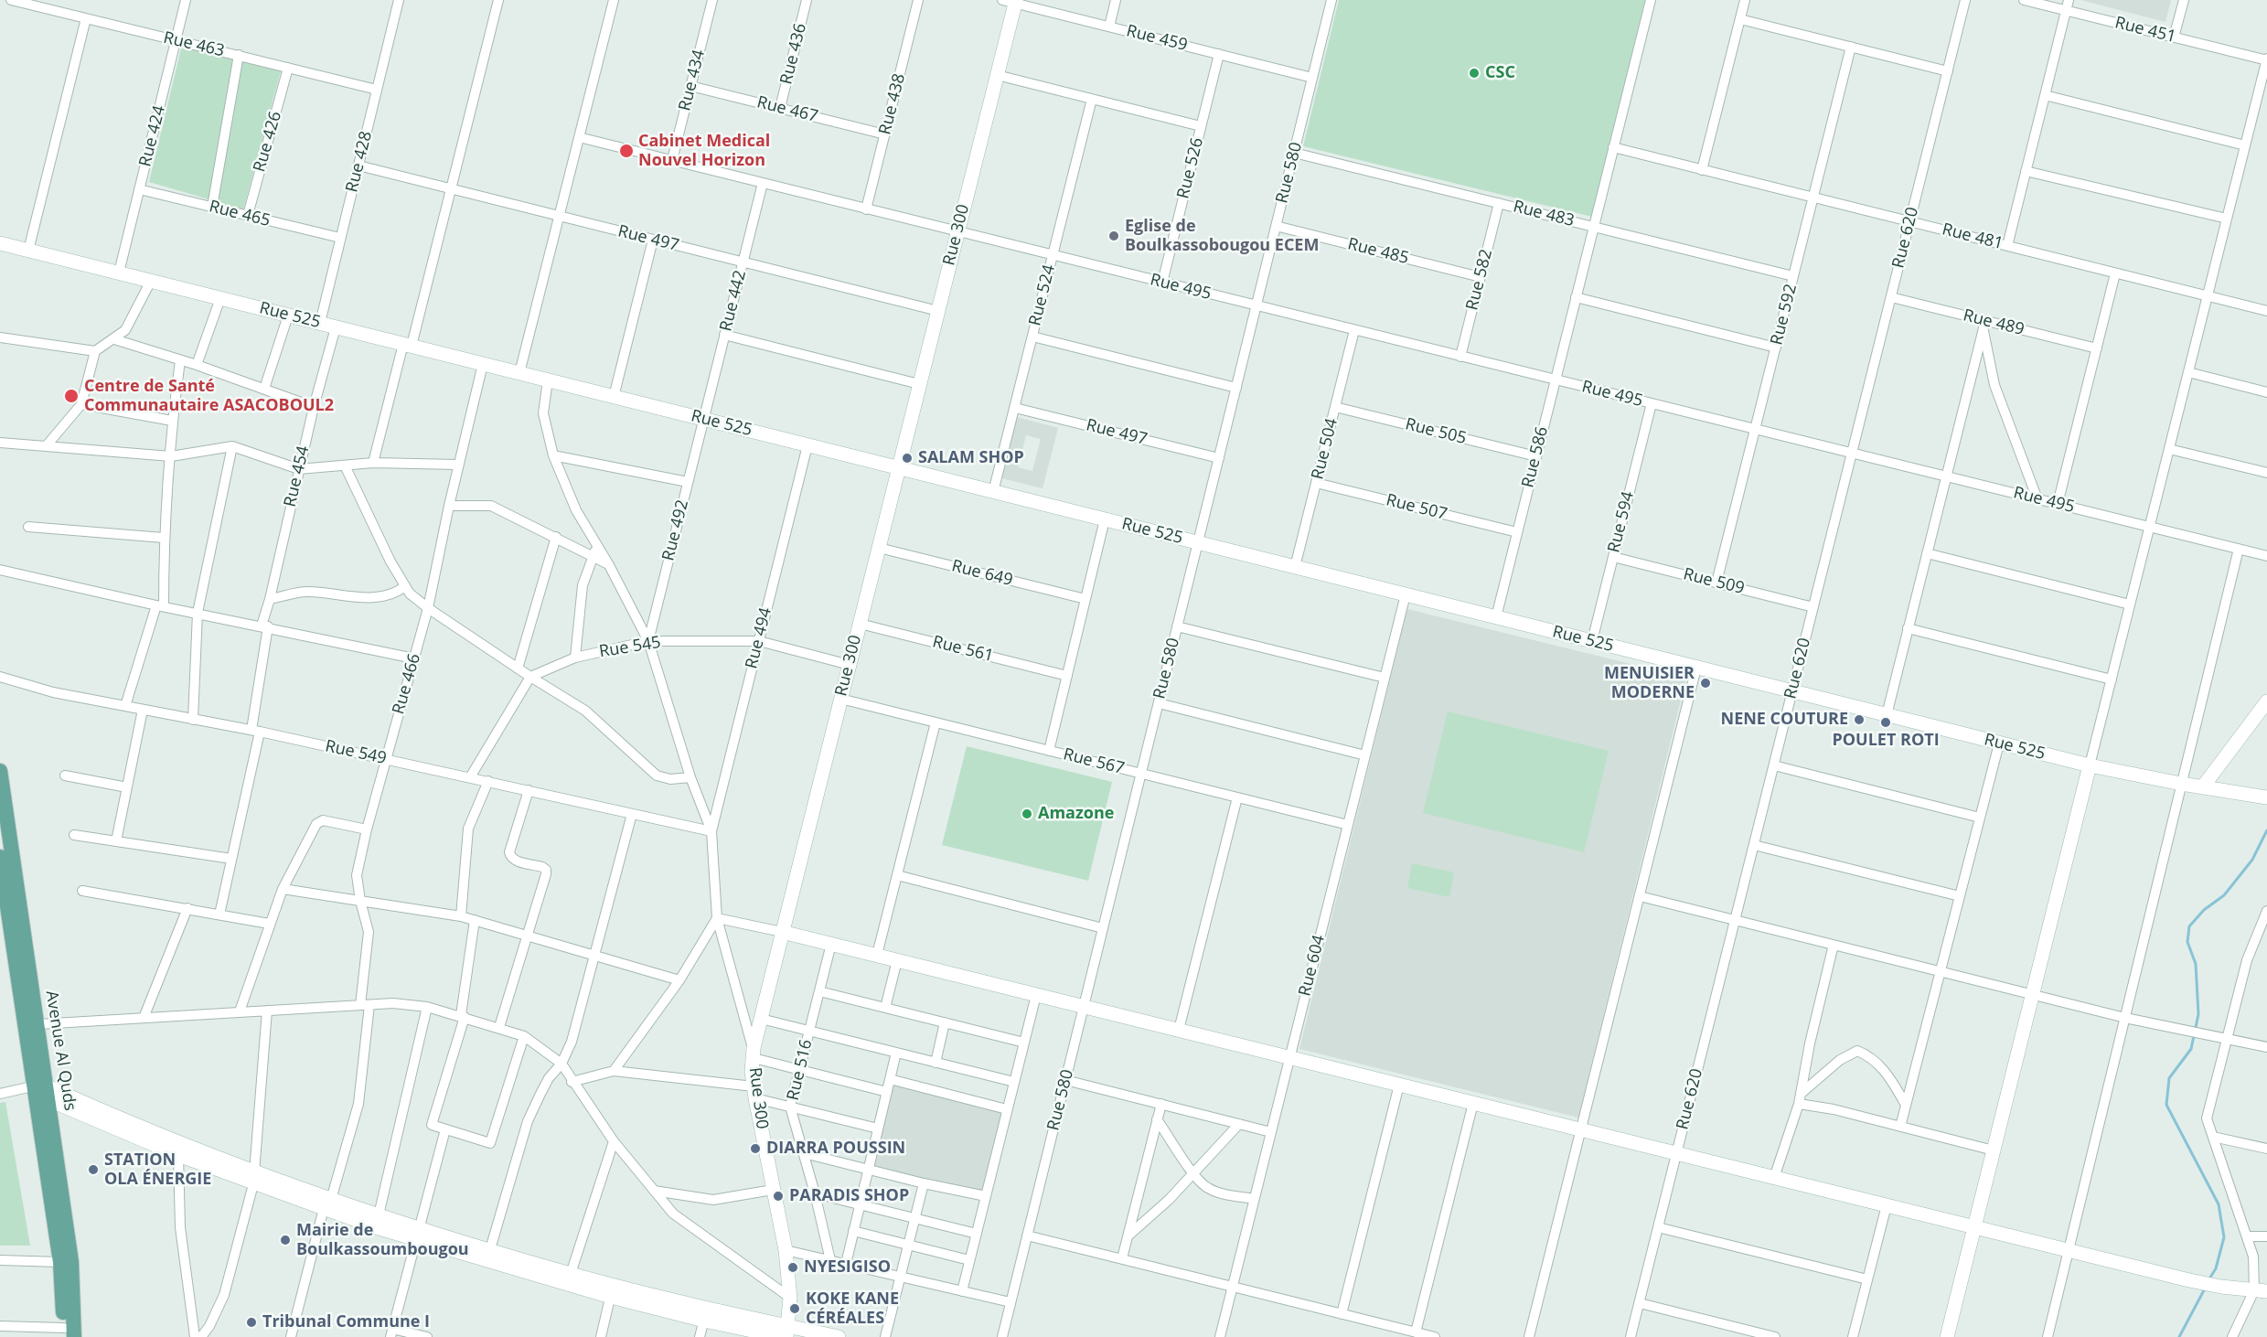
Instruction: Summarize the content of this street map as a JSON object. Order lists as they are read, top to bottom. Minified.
{"streets":{"main road":["Avenue Al Quds"],"street":["Rue 451","Rue 459","Rue 463","Rue 436","Rue 434","Rue 438","Rue 467","Rue 424","Rue 426","Rue 428","Rue 526","Rue 580","Rue 465","Rue 483","Rue 300","Rue 481","Rue 620","Rue 497","Rue 485","Rue 582","Rue 495","Rue 524","Rue 442","Rue 592","Rue 525","Rue 489","Rue 505","Rue 504","Rue 586","Rue 454","Rue 507","Rue 594","Rue 492","Rue 649","Rue 509","Rue 494","Rue 545","Rue 561","Rue 466","Rue 549","Rue 567","Rue 604","Rue 516"]},"crossings":[["Rue 459","Rue 526"],["Rue 459","Rue 580"],["Rue 459","Rue 300"],["Rue 463","Rue 424"],["Rue 463","Rue 426"],["Rue 463","Rue 428"],["Rue 436","Rue 467"],["Rue 434","Rue 467"],["Rue 434","Rue 495"],["Rue 438","Rue 467"],["Rue 438","Rue 495"],["Rue 424","Rue 465"],["Rue 424","Rue 525"],["Rue 426","Rue 465"],["Rue 428","Rue 465"],["Rue 428","Rue 497"],["Rue 428","Rue 525"],["Rue 526","Rue 495"],["Rue 580","Rue 483"],["Rue 580","Rue 497"],["Rue 580","Rue 485"],["Rue 580","Rue 495"],["Rue 580","Rue 525"],["Rue 580","Rue 567"],["Rue 483","Rue 582"],["Rue 483","Rue 592"],["Rue 483","Rue 586"],["Rue 300","Rue 497"],["Rue 300","Rue 495"],["Rue 300","Rue 525"],["Rue 300","Rue 649"],["Rue 300","Rue 545"],["Rue 300","Rue 561"],["Rue 300","Rue 567"],["Rue 481","Rue 620"],["Rue 481","Rue 592"],["Rue 481","Rue 586"],["Rue 620","Rue 495"],["Rue 620","Rue 525"],["Rue 620","Rue 489"],["Rue 620","Rue 509"],["Rue 497","Rue 524"],["Rue 497","Rue 442"],["Rue 485","Rue 582"],["Rue 582","Rue 495"],["Rue 495","Rue 524"],["Rue 495","Rue 442"],["Rue 495","Rue 592"],["Rue 495","Rue 504"],["Rue 495","Rue 586"],["Rue 495","Rue 594"],["Rue 524","Rue 525"],["Rue 442","Rue 525"],["Rue 442","Rue 492"],["Rue 592","Rue 509"],["Rue 525","Rue 504"],["Rue 525","Rue 586"],["Rue 525","Rue 454"],["Rue 525","Rue 594"],["Rue 525","Rue 492"],["Rue 525","Rue 494"],["Rue 525","Rue 466"],["Rue 525","Rue 604"],["Rue 505","Rue 504"],["Rue 505","Rue 586"],["Rue 504","Rue 507"],["Rue 586","Rue 507"],["Rue 454","Rue 549"],["Rue 594","Rue 509"],["Rue 492","Rue 545"],["Rue 494","Rue 545"],["Rue 494","Rue 549"],["Rue 466","Rue 549"],["Rue 567","Rue 604"]],"places":["CSC","Cabinet Medical Nouvel Horizon","Eglise de Boulkassobougou ECEM","Centre de Santé Communautaire ASACOBOUL2","SALAM SHOP","MENUISIER MODERNE","NENE COUTURE","POULET ROTI","Amazone","DIARRA POUSSIN","STATION OLA ÉNERGIE","PARADIS SHOP","Mairie de Boulkassoumbougou","NYESIGISO","KOKE KANE CÉRÉALES","Tribunal Commune I"]}
